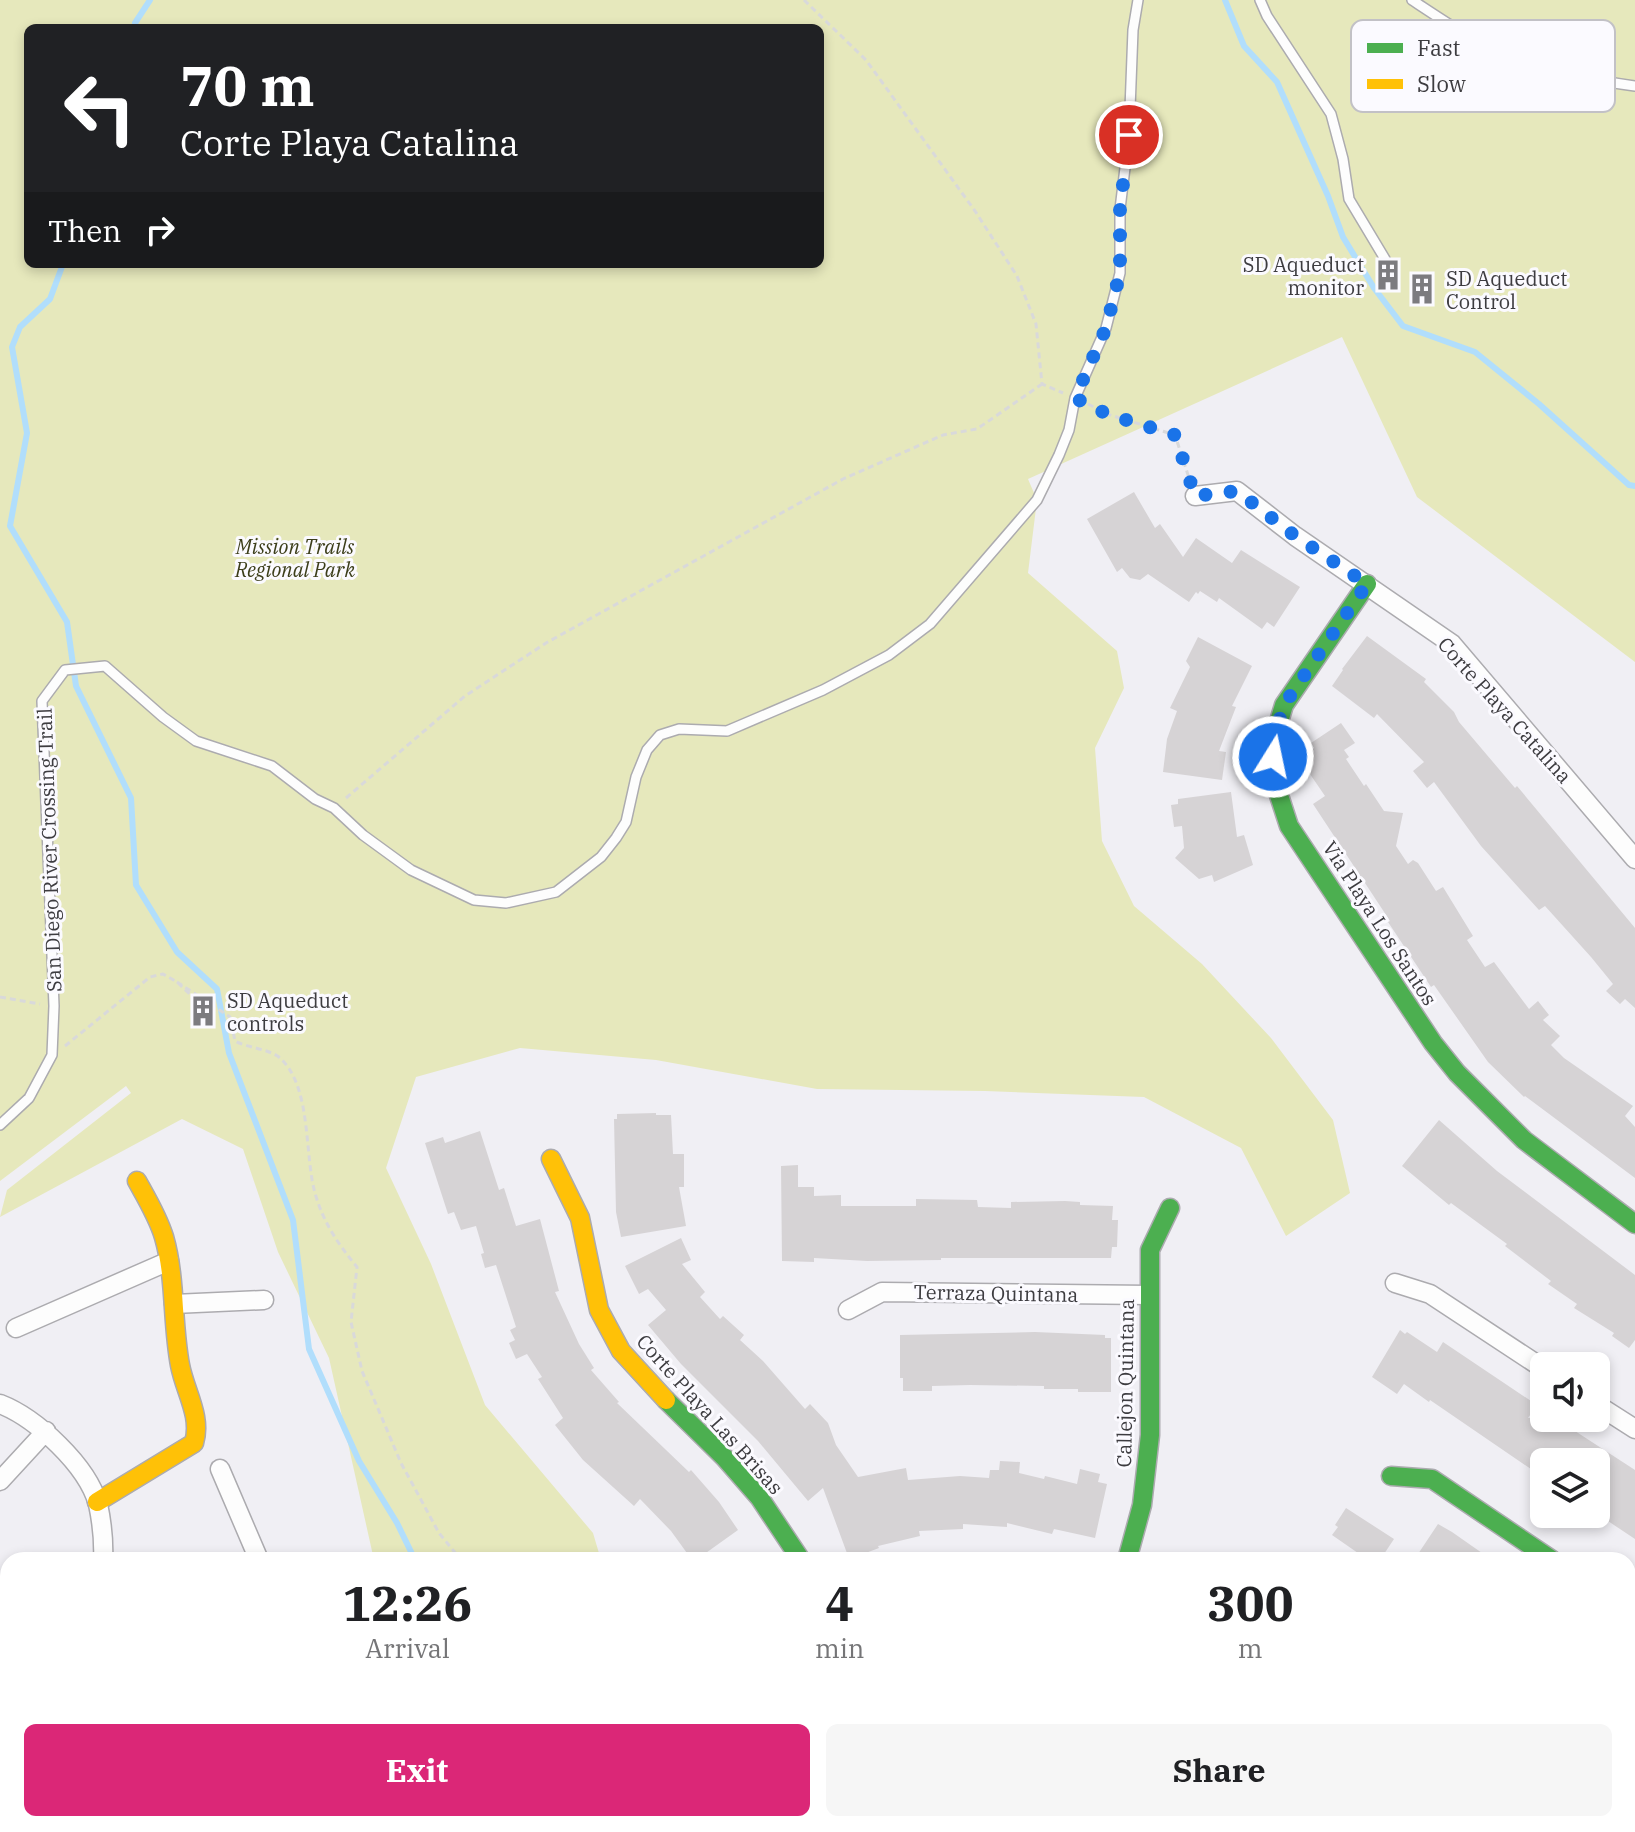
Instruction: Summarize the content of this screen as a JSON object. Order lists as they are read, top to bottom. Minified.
{"streets":{"street":["Corte Playa Catalina","Via Playa Los Santos","Terraza Quintana","Callejon Quintana","Corte Playa Las Brisas"],"lane":["San Diego River Crossing Trail"]},"crossings":[["Corte Playa Catalina","Via Playa Los Santos"],["Terraza Quintana","Callejon Quintana"]],"parks":["Mission Trails Regional Park"],"places":{"building":["SD Aqueduct monitor","SD Aqueduct Control","SD Aqueduct controls"]},"legend":["Fast","Slow"],"page":{"turn":["70 m","Corte Playa Catalina"],"then":"Then","eta":["12:26","Arrival","4","min","300","m"],"buttons":["Exit","Share"]}}
